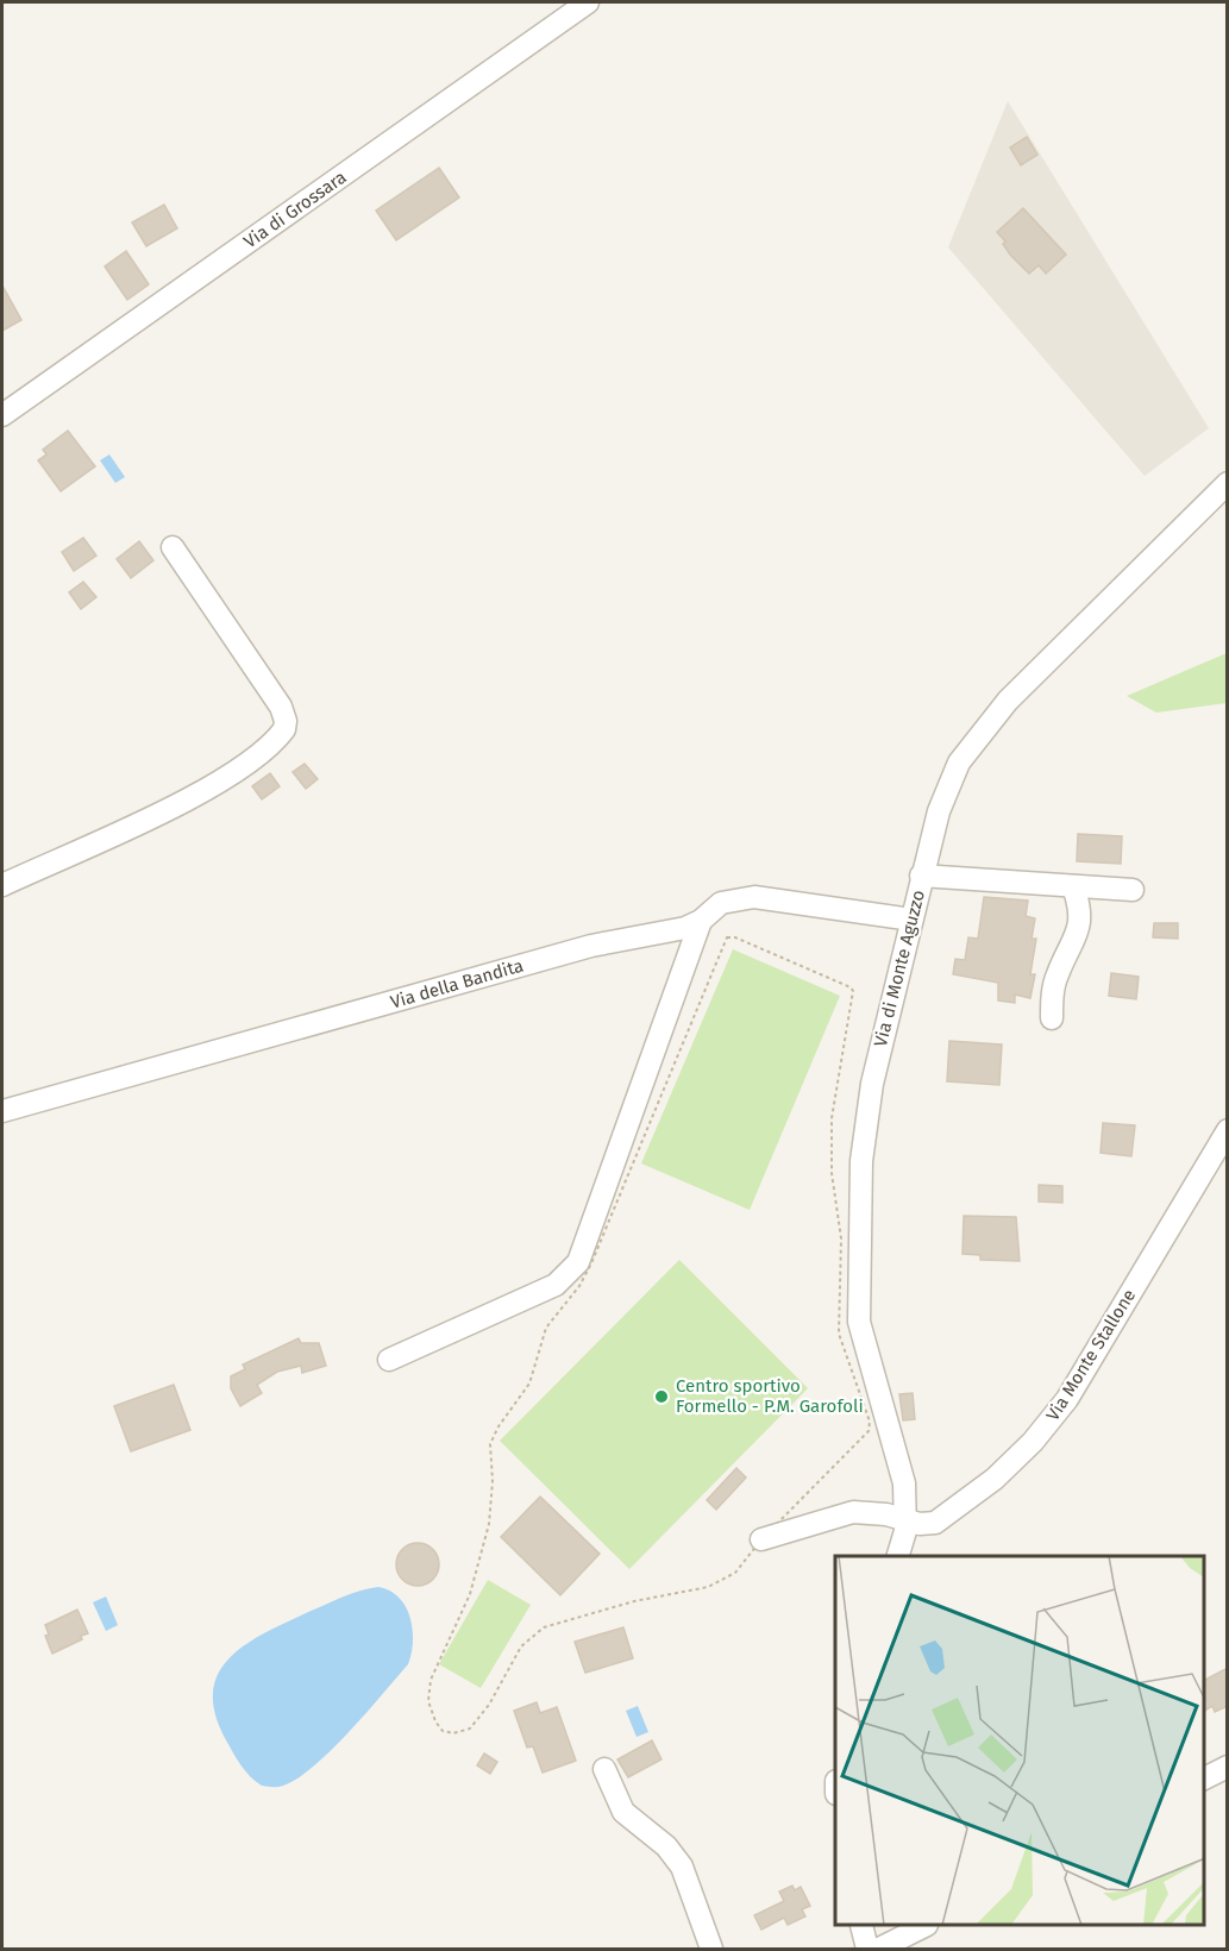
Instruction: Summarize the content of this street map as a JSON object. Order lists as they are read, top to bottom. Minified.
{"streets":{"street":["Via di Grossara","Via di Monte Aguzzo","Via della Bandita","Via Monte Stallone"]},"crossings":[["Via di Monte Aguzzo","Via della Bandita"],["Via di Monte Aguzzo","Via Monte Stallone"]],"places":["Centro sportivo Formello - P.M. Garofoli"]}
